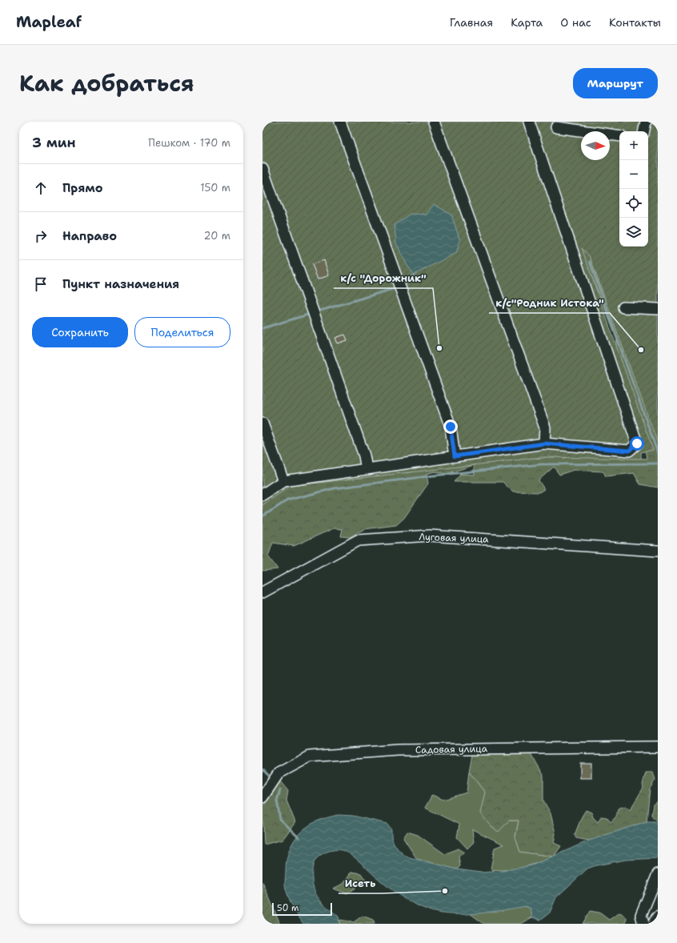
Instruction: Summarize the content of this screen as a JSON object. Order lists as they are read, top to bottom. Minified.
{"streets":{"street":["Луговая улица","Садовая улица"]},"places":["к/с \"Дорожник\"","к/с\"Родник Истока\"","Исеть"],"scale_bar":"50 m","north":"right","page":{"header":"Mapleaf","nav":["Главная","Карта","О нас","Контакты"],"title":"Как добраться","buttons":["Маршрут",["Сохранить","Поделиться"]],"heading":["3 мин","Пешком · 170 m"],"map_buttons":["+","−"],"list":[["Прямо","150 m"],["Направо","20 m"],"Пункт назначения"],"scale":"50 m"}}
